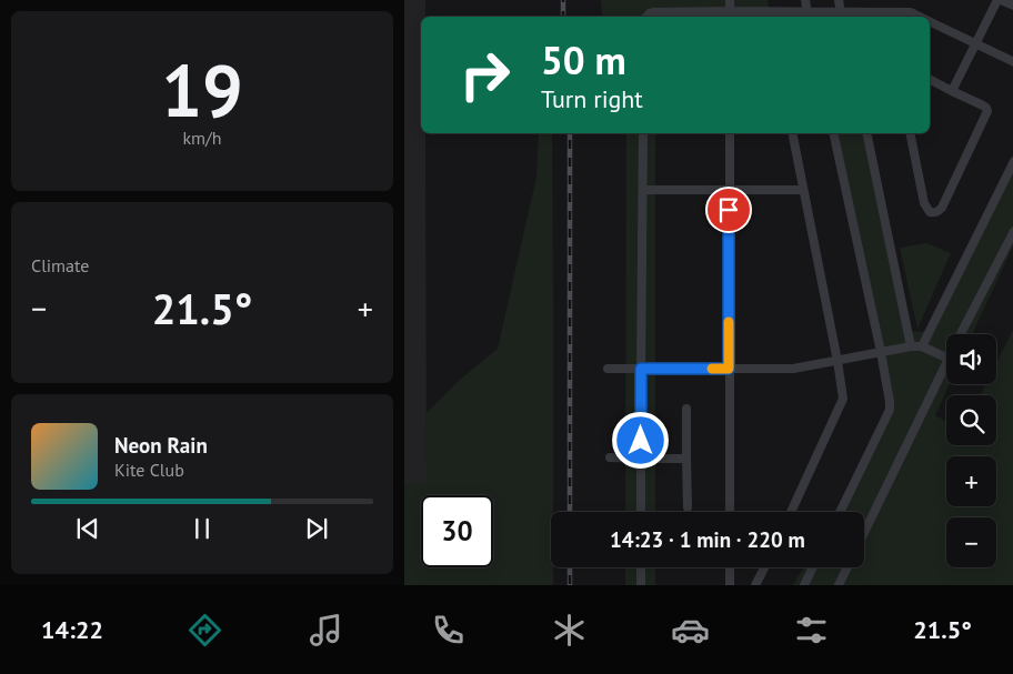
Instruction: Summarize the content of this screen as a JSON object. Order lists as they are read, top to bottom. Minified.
{"page":{"tile":[["19","km/h"],"Climate"],"turn":["50 m","Turn right"],"heat":["−","21.5°","+"],"map_buttons":["+","−"],"song":["Neon Rain","Kite Club"],"limit":"30","trip":"14:23 · 1 min · 220 m","tabs":["14:22","21.5°"]}}
